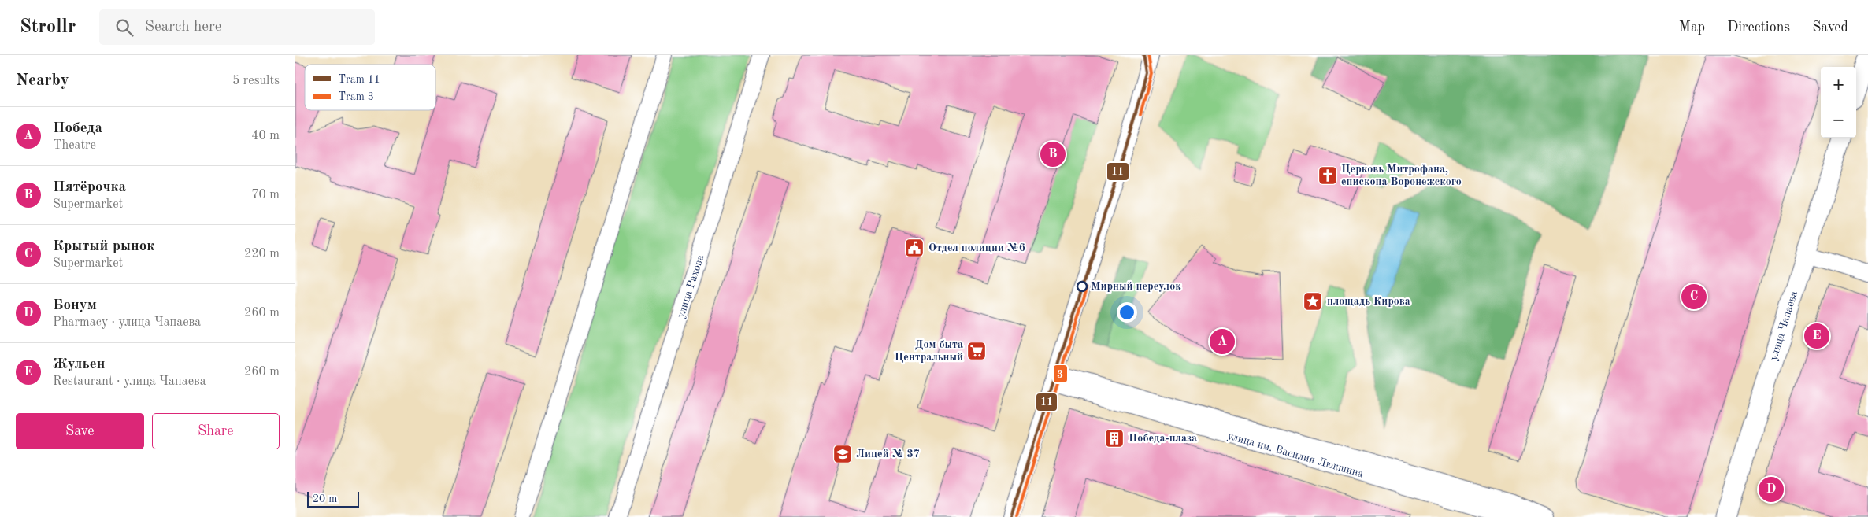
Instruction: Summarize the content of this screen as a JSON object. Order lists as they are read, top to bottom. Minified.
{"streets":{"street":["улица Рахова","улица Чапаева","улица им. Василия Люкшина"]},"places":{"church":["Церковь Митрофана, епископа Воронежского"],"public building":["Отдел полиции №6"],"other":["Мирный переулок"],"place":["площадь Кирова"],"supermarket":["Дом быта Центральный"],"building":["Победа-плаза"],"school or university":["Лицей № 37"]},"lines":["tram line 11","tram line 3"],"legend":["Tram 11","Tram 3"],"scale_bar":"20 m","page":{"header":"Strollr","search":"Search here","nav":["Map","Directions","Saved"],"heading":["Nearby","5 results"],"map_buttons":["+","−"],"list":[{"mark":"A","name":"Победа","note":"Theatre","value":"40 m"},{"mark":"B","name":"Пятёрочка","note":"Supermarket","value":"70 m"},{"mark":"C","name":"Крытый рынок","note":"Supermarket","value":"220 m"},{"mark":"D","name":"Бонум","note":"Pharmacy · улица Чапаева","value":"260 m"},{"mark":"E","name":"Жульен","note":"Restaurant · улица Чапаева","value":"260 m"}],"pins":["B","C","E","A","D"],"buttons":["Save","Share"],"scale":"20 m"}}
